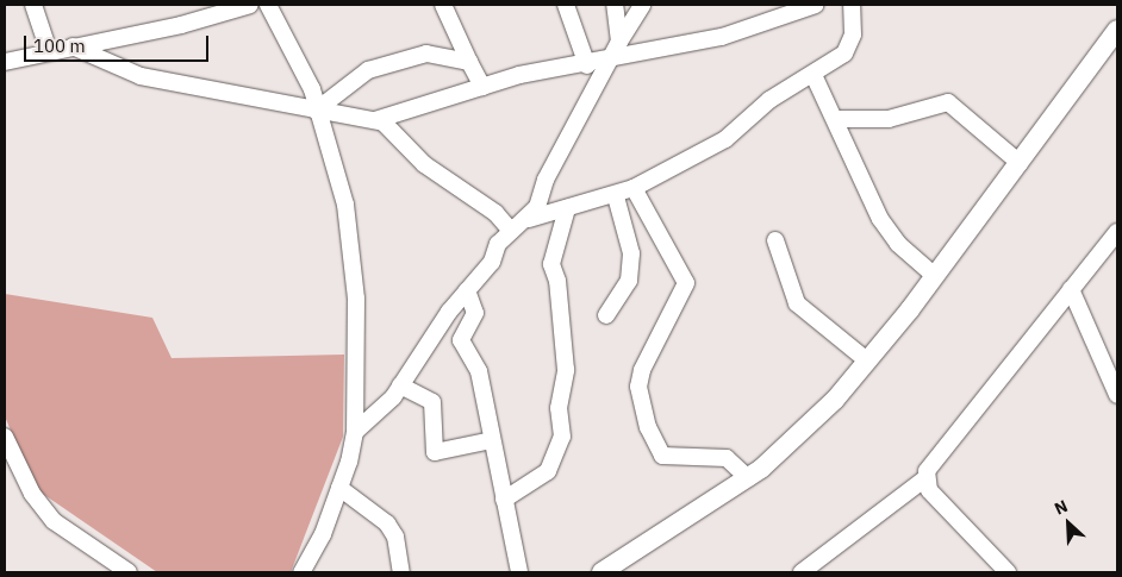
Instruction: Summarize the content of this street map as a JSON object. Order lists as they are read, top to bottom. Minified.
{"scale_bar":"100 m","north":"top left"}
